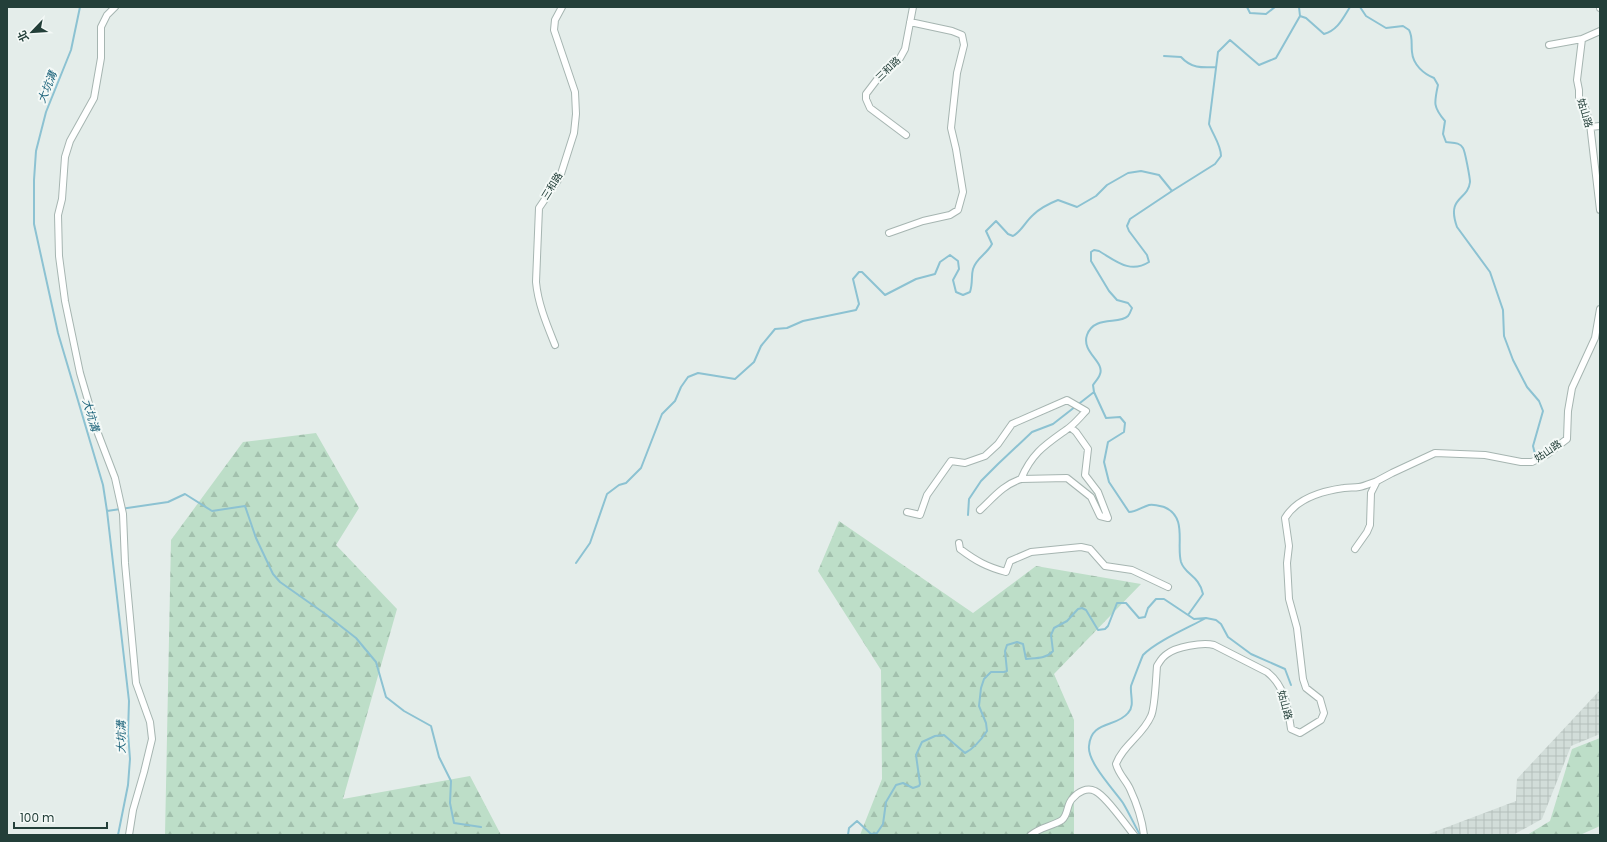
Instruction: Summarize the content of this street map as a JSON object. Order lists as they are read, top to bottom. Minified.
{"streets":{"street":["三和路","姑山路"]},"water":["大坑溝"],"scale_bar":"100 m","north":"bottom left"}
